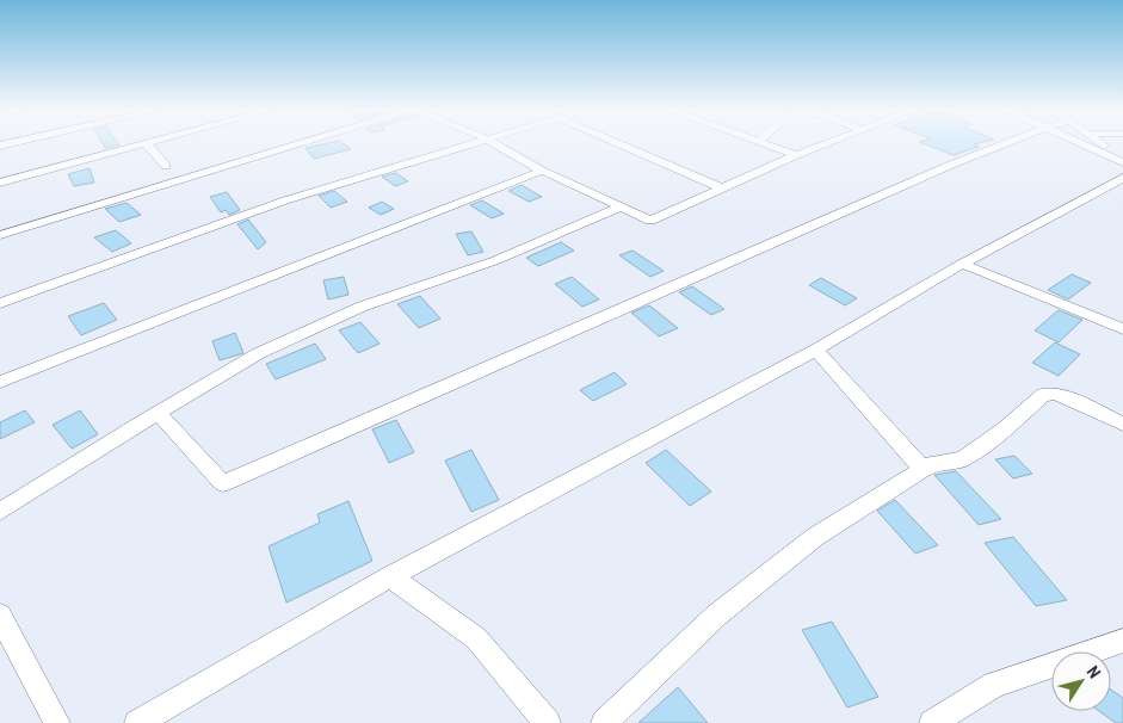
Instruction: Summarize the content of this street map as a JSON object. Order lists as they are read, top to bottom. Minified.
{"north":"top right"}
